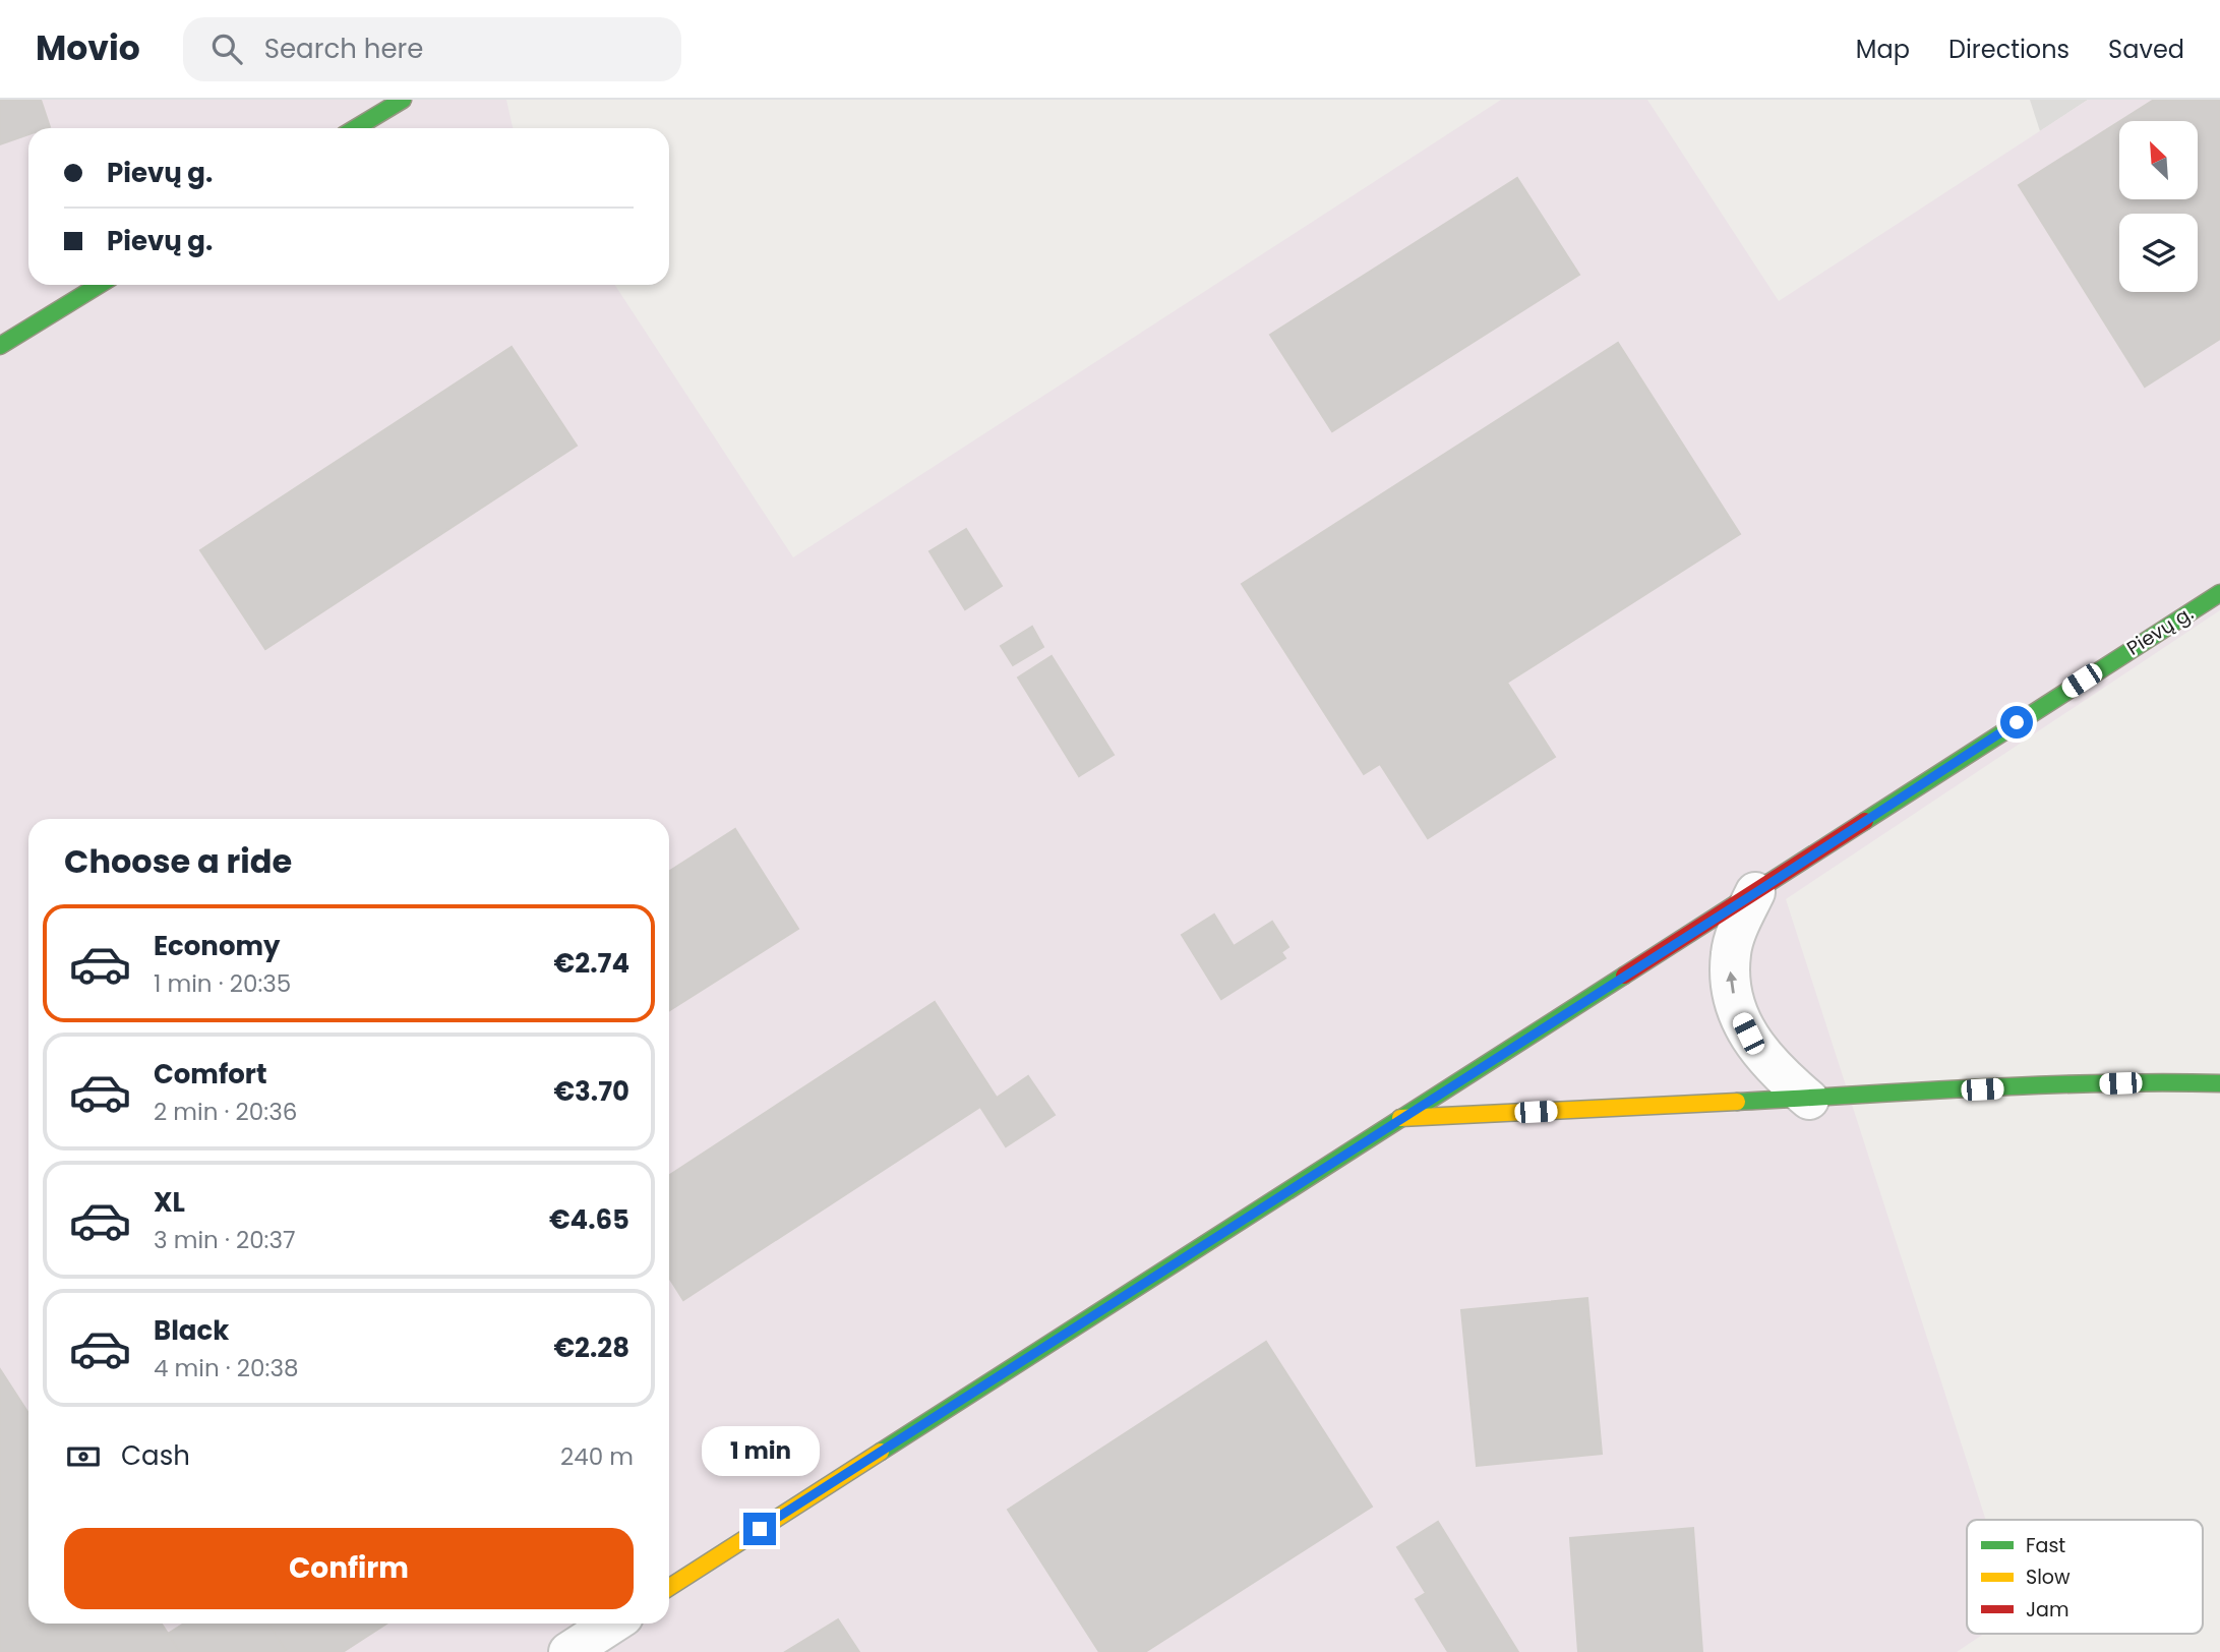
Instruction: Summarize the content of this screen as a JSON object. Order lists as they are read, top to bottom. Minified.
{"streets":{"street":["Pievų g."]},"legend":["Fast","Slow","Jam"],"north":"top left","page":{"header":"Movio","search":"Search here","nav":["Map","Directions","Saved"],"banner":["Pievų g.","Pievų g."],"heading":"Choose a ride","list":[{"name":"Economy","note":"1 min · 20:35","value":"€2.74"},{"name":"Comfort","note":"2 min · 20:36","value":"€3.70"},{"name":"XL","note":"3 min · 20:37","value":"€4.65"},{"name":"Black","note":"4 min · 20:38","value":"€2.28"}],"pay":["Cash","240 m"],"bubble":"1 min","buttons":"Confirm"}}
